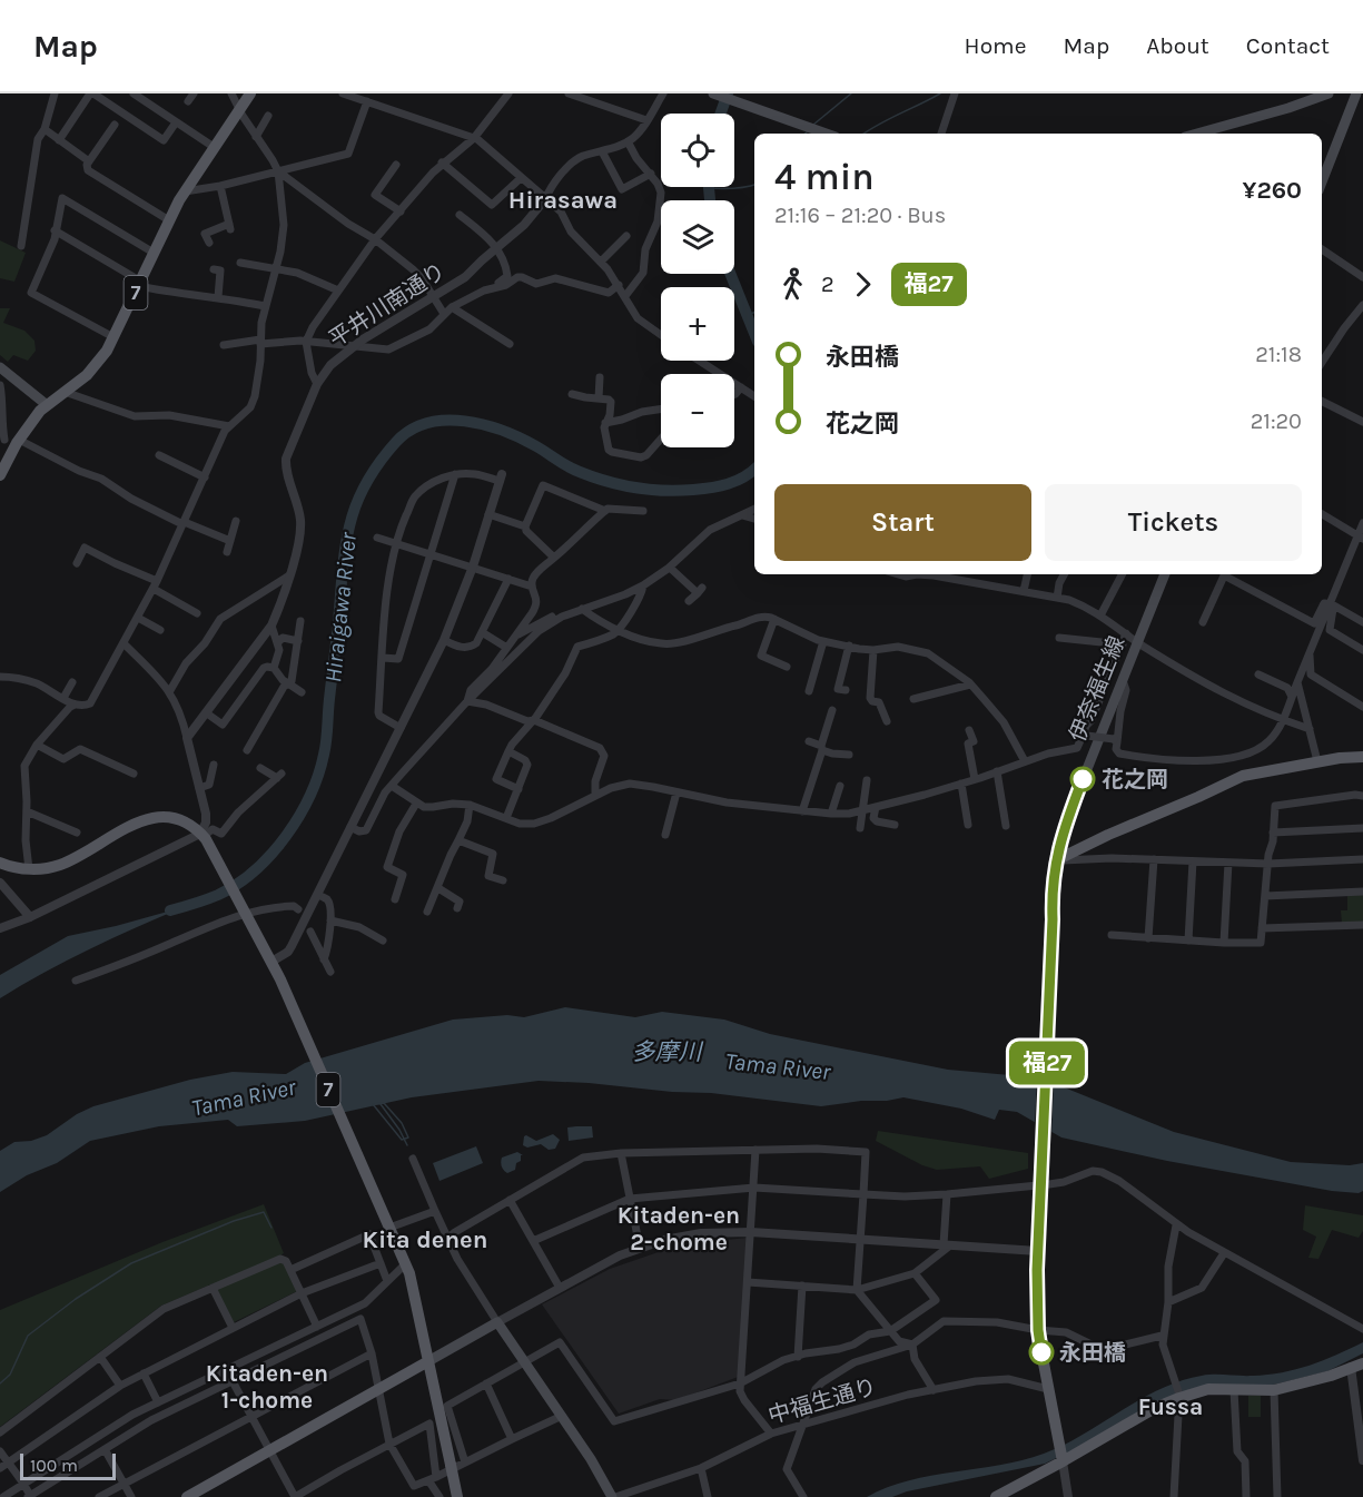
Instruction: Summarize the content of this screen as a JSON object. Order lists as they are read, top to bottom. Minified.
{"streets":{"main road":["7","伊奈福生線"],"street":["平井川南通り","中福生通り"]},"districts":["Hirasawa","Kitaden-en 2-chome","Kita denen","Kitaden-en 1-chome","Fussa"],"water":["Hiraigawa River","多摩川","Tama River"],"places":["花之岡","永田橋"],"lines":["bus line 福27"],"scale_bar":"100 m","page":{"header":"Map","nav":["Home","Map","About","Contact"],"on_map":"福27","map_buttons":["+","−"],"heading":["4 min","21:16 – 21:20 · Bus","¥260"],"legs":["2","福27"],"list":[{"name":"永田橋","value":"21:18"},{"name":"花之岡","value":"21:20"}],"buttons":["Start","Tickets"],"scale":"100 m"}}
